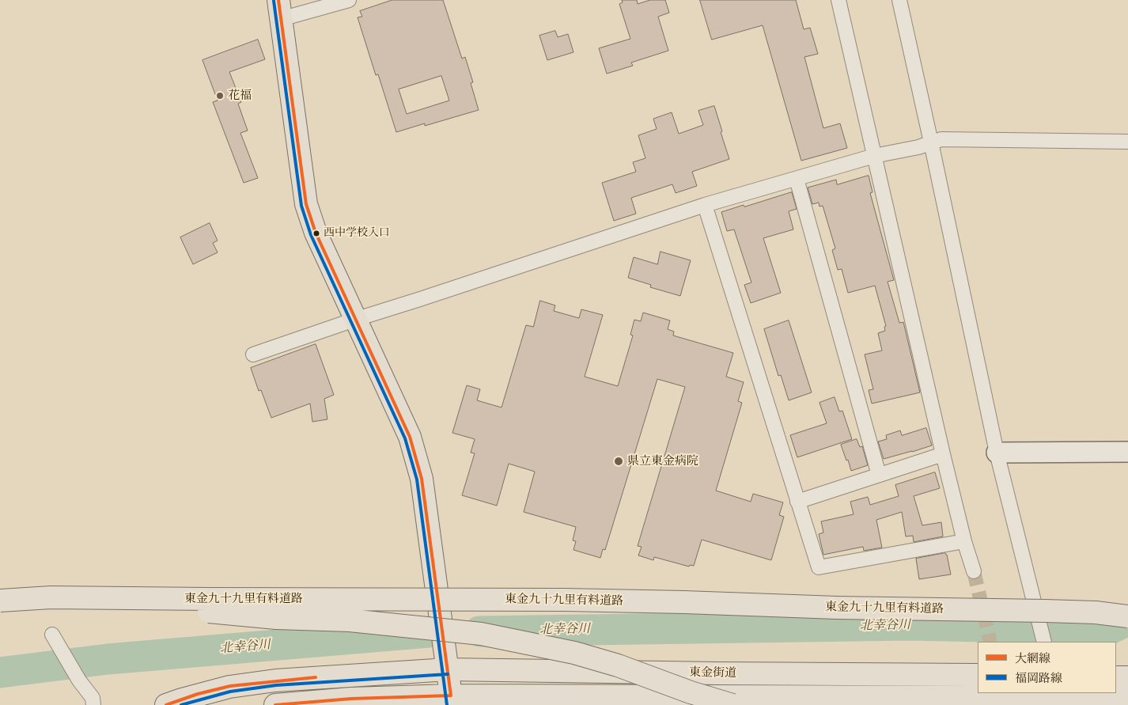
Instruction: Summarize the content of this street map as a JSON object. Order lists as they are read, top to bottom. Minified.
{"streets":{"main road":["東金九十九里有料道路","東金街道"]},"water":["北幸谷川"],"places":["花福","西中学校入口","県立東金病院"],"lines":["transit line 大網線","transit line 福岡路線"],"legend":["大網線","福岡路線"]}
